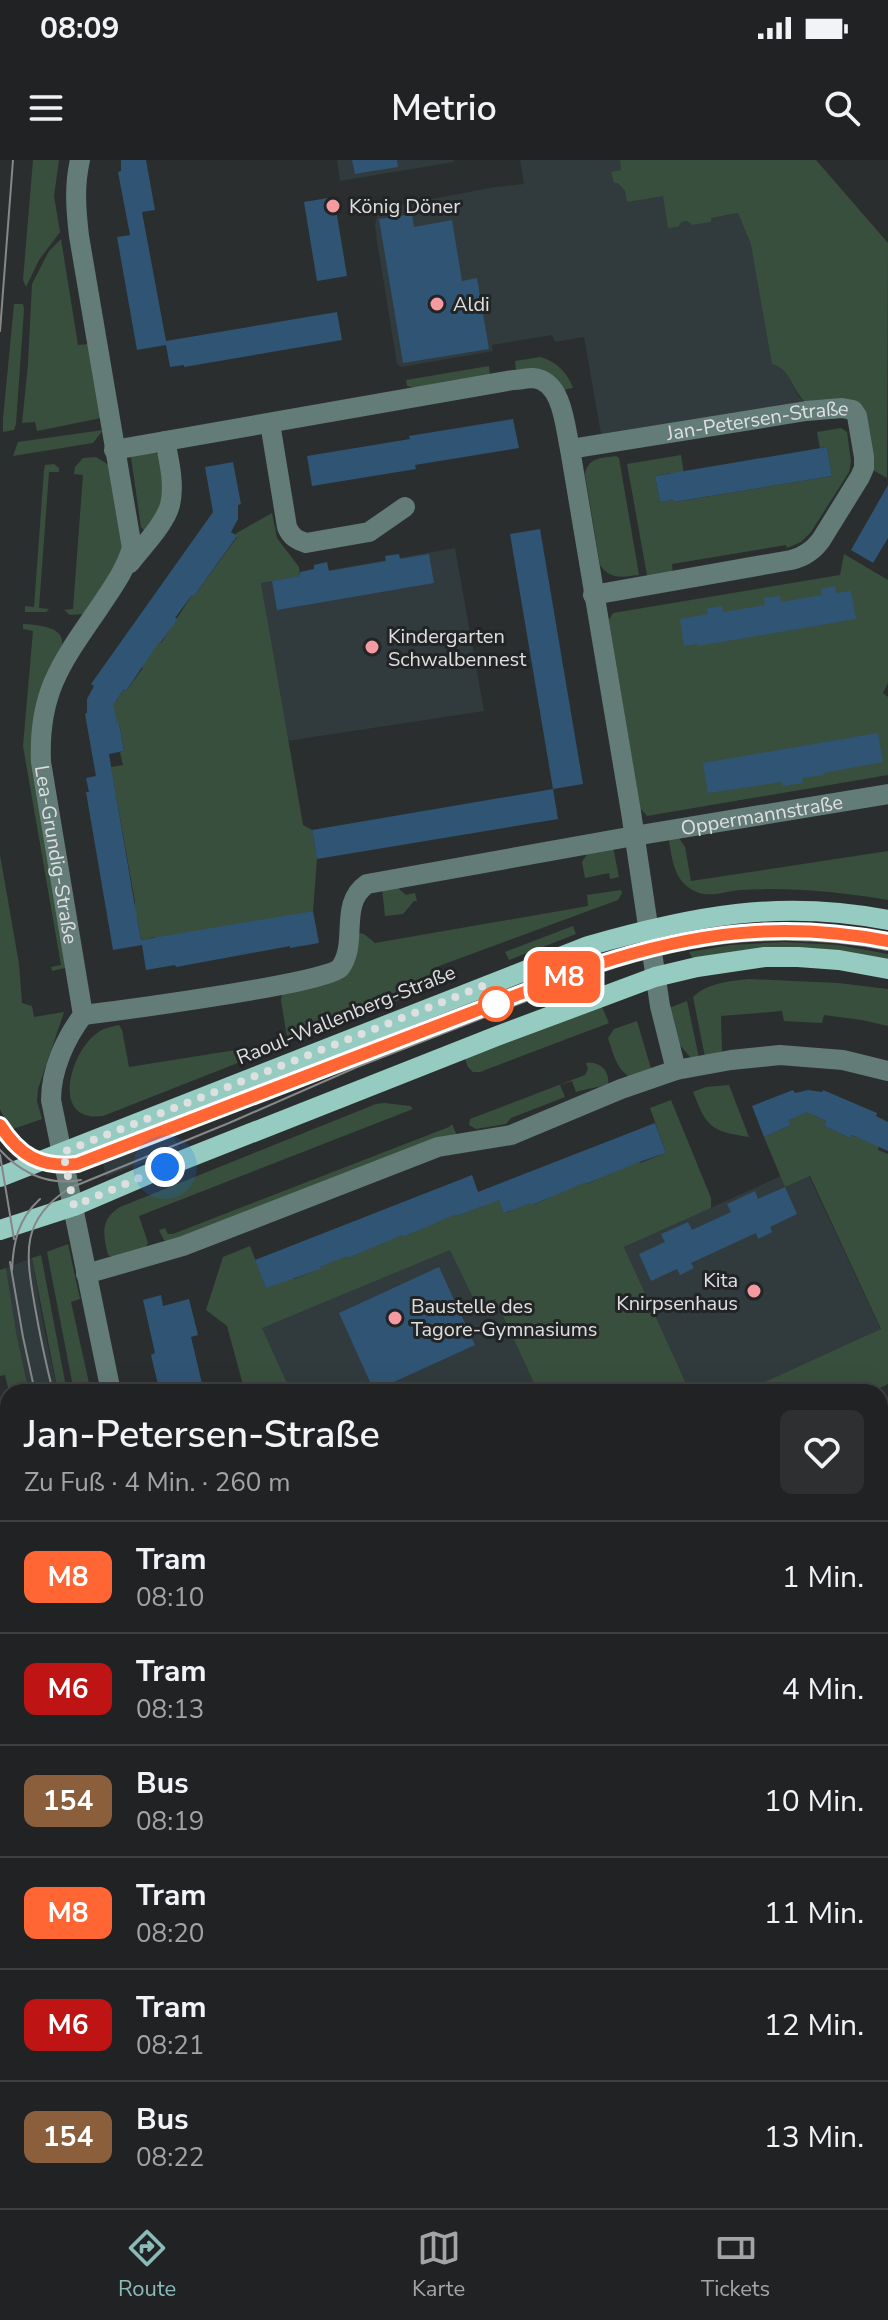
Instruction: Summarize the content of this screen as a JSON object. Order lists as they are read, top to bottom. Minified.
{"streets":{"main road":["Raoul-Wallenberg-Straße"],"street":["Jan-Petersen-Straße","Oppermannstraße","Lea-Grundig-Straße"]},"places":["König Döner","Aldi","Kindergarten Schwalbennest","Kita Knirpsenhaus","Baustelle des Tagore-Gymnasiums"],"lines":["tram line M8"],"page":{"status":"08:09","header":"Metrio","on_map":"M8","heading":["Jan-Petersen-Straße","Zu Fuß · 4 Min. · 260 m"],"list":[{"mark":"M8","name":"Tram","note":"08:10","value":"1 Min."},{"mark":"M6","name":"Tram","note":"08:13","value":"4 Min."},{"mark":"154","name":"Bus","note":"08:19","value":"10 Min."},{"mark":"M8","name":"Tram","note":"08:20","value":"11 Min."},{"mark":"M6","name":"Tram","note":"08:21","value":"12 Min."},{"mark":"154","name":"Bus","note":"08:22","value":"13 Min."}],"tabs":["Route","Karte","Tickets"]}}
